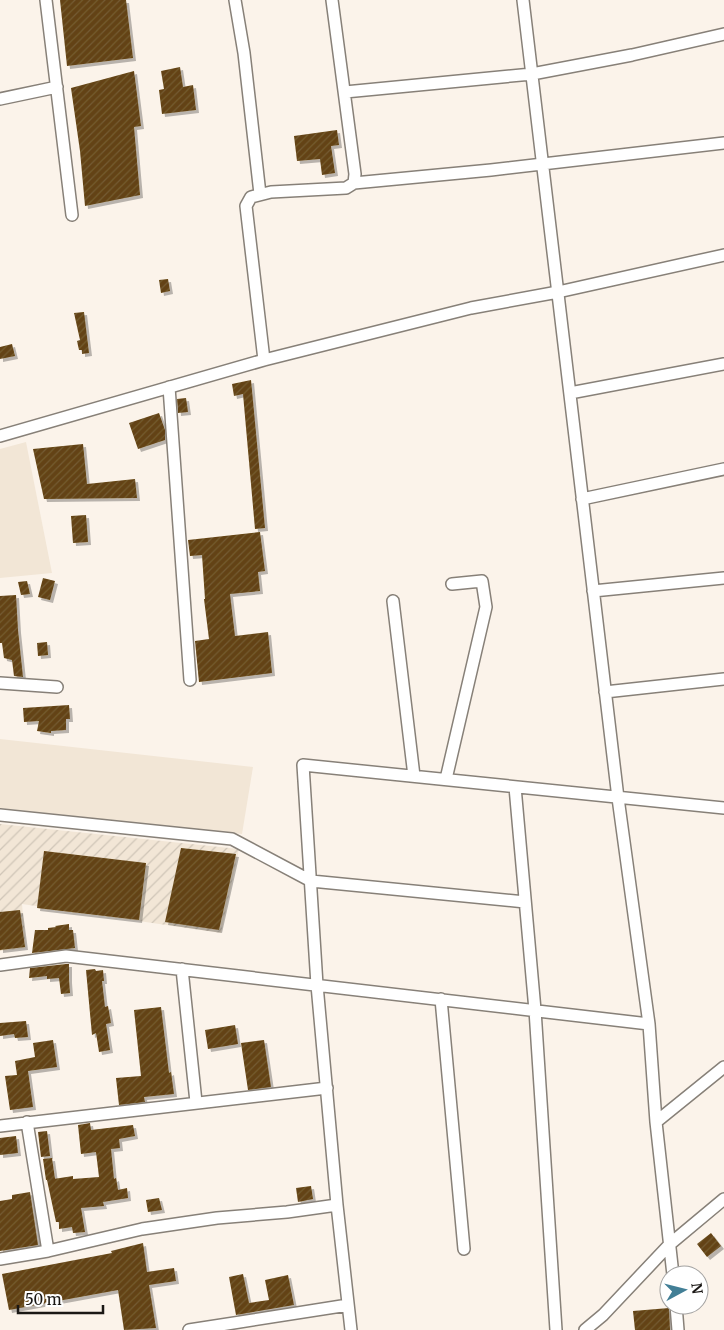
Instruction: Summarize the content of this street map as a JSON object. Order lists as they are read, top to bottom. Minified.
{"scale_bar":"50 m","north":"right"}
